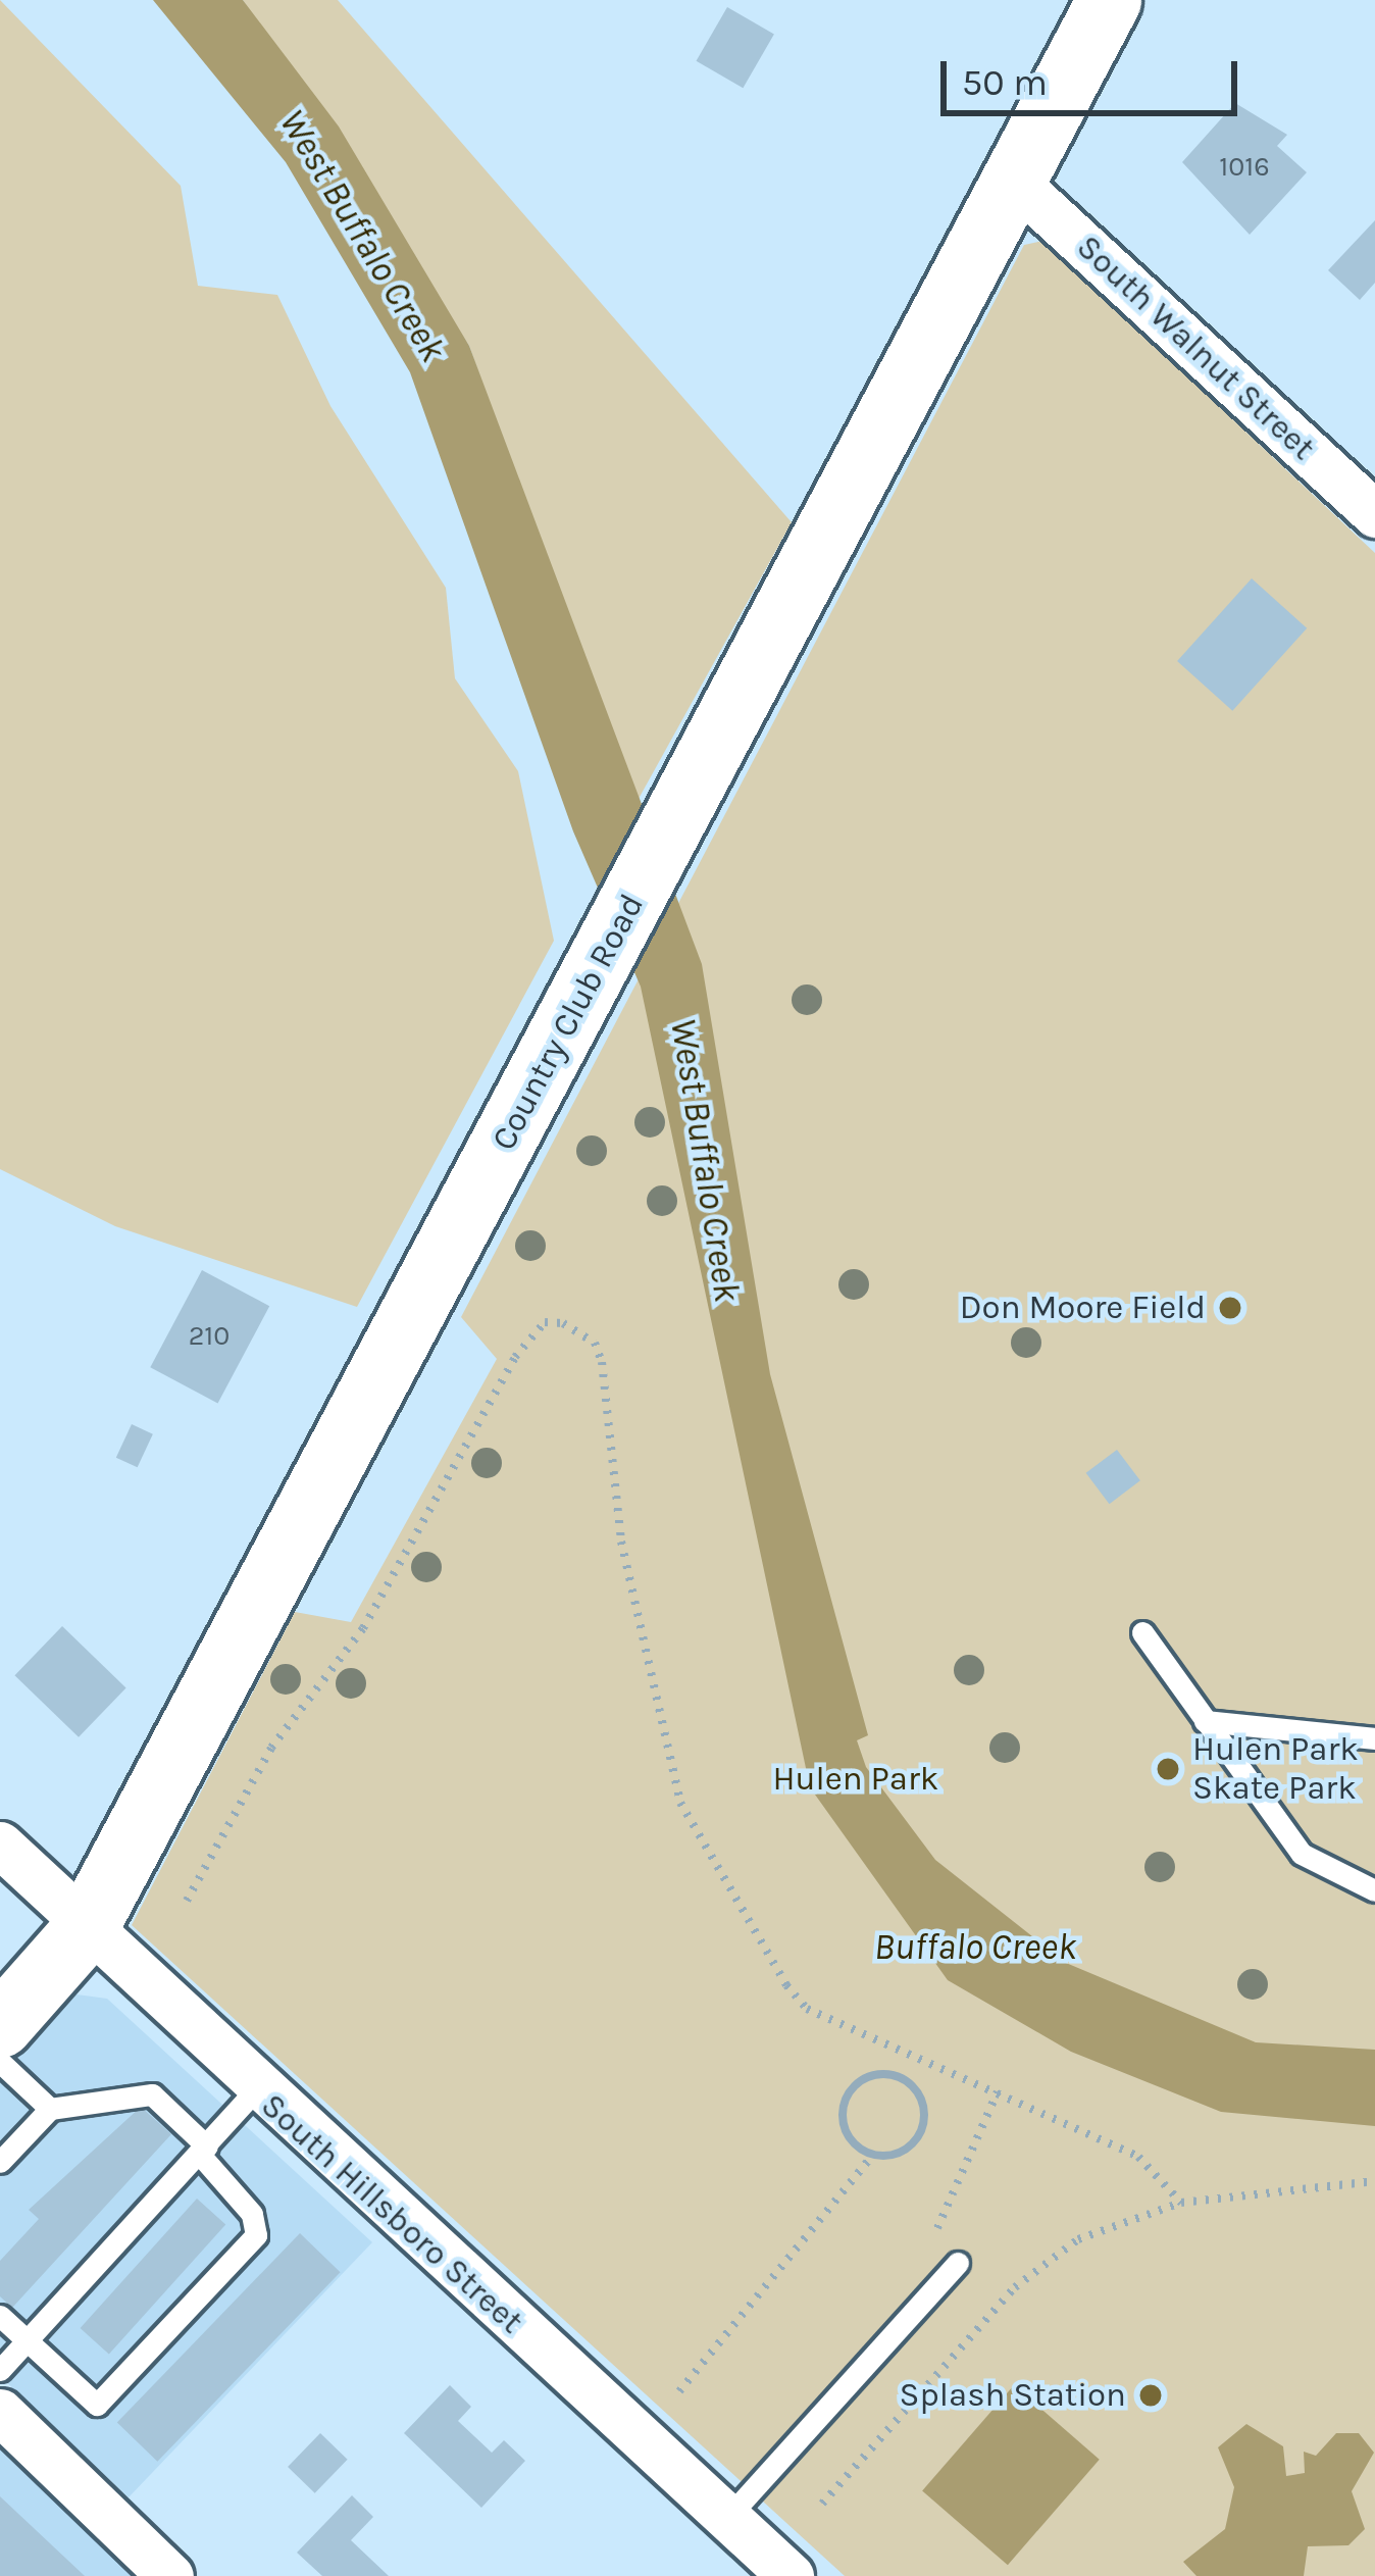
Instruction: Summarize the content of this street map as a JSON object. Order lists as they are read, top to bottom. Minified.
{"streets":{"main road":["Country Club Road"],"street":["South Walnut Street","South Hillsboro Street"]},"crossings":[["South Walnut Street","Country Club Road"],["Country Club Road","South Hillsboro Street"]],"water":["West Buffalo Creek","Buffalo Creek"],"parks":["Hulen Park"],"places":["Don Moore Field","Hulen Park Skate Park","Splash Station"],"house_numbers":["1016","210"],"scale_bar":"50 m"}
